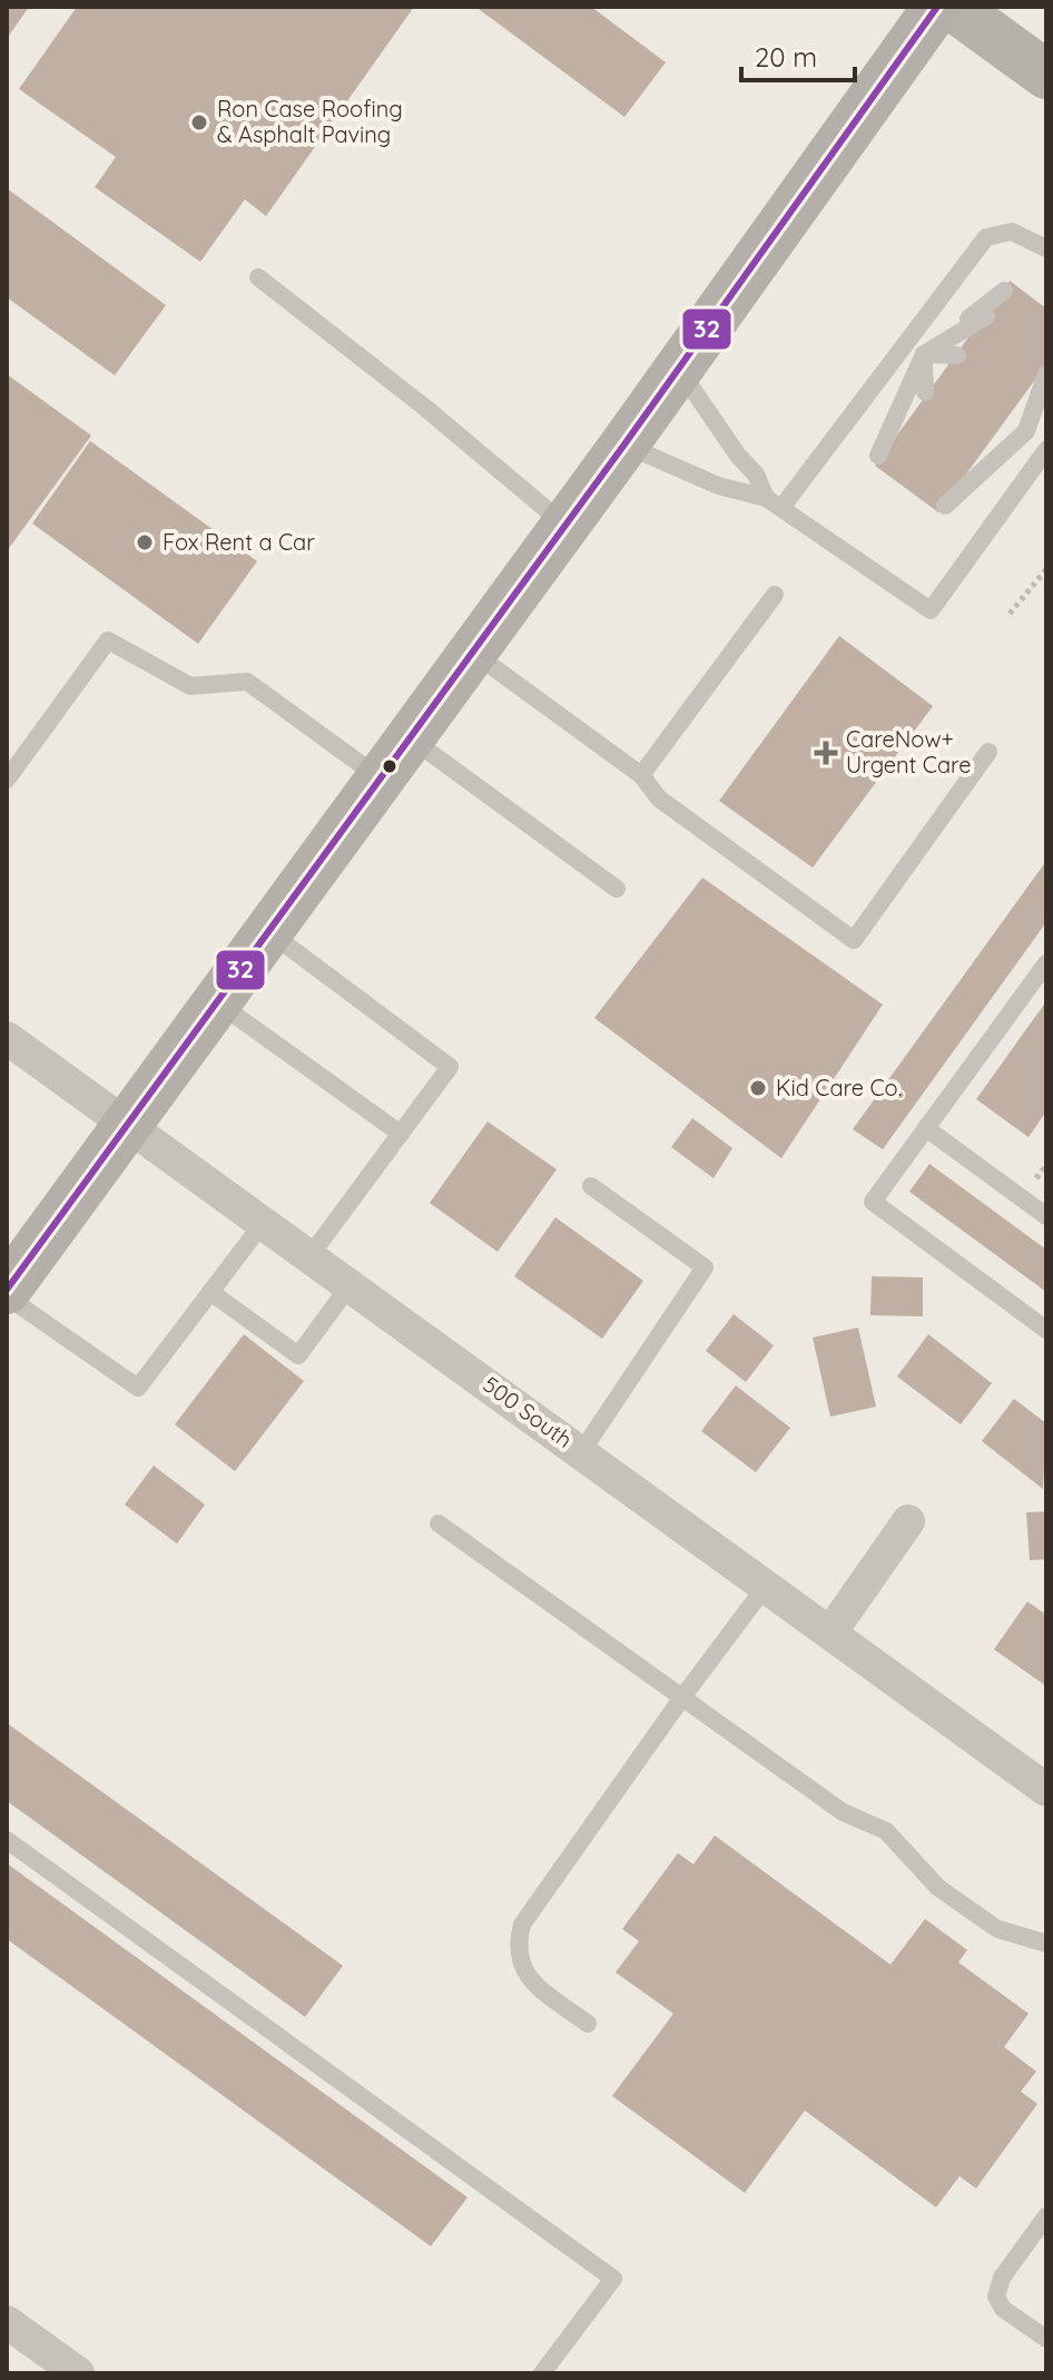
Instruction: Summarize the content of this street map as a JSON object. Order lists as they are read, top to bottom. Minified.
{"streets":{"street":["500 South"]},"places":{"other":["Ron Case Roofing & Asphalt Paving","Fox Rent a Car","Kid Care Co."],"health":["CareNow+ Urgent Care"]},"lines":["transit line 32"],"scale_bar":"20 m"}
